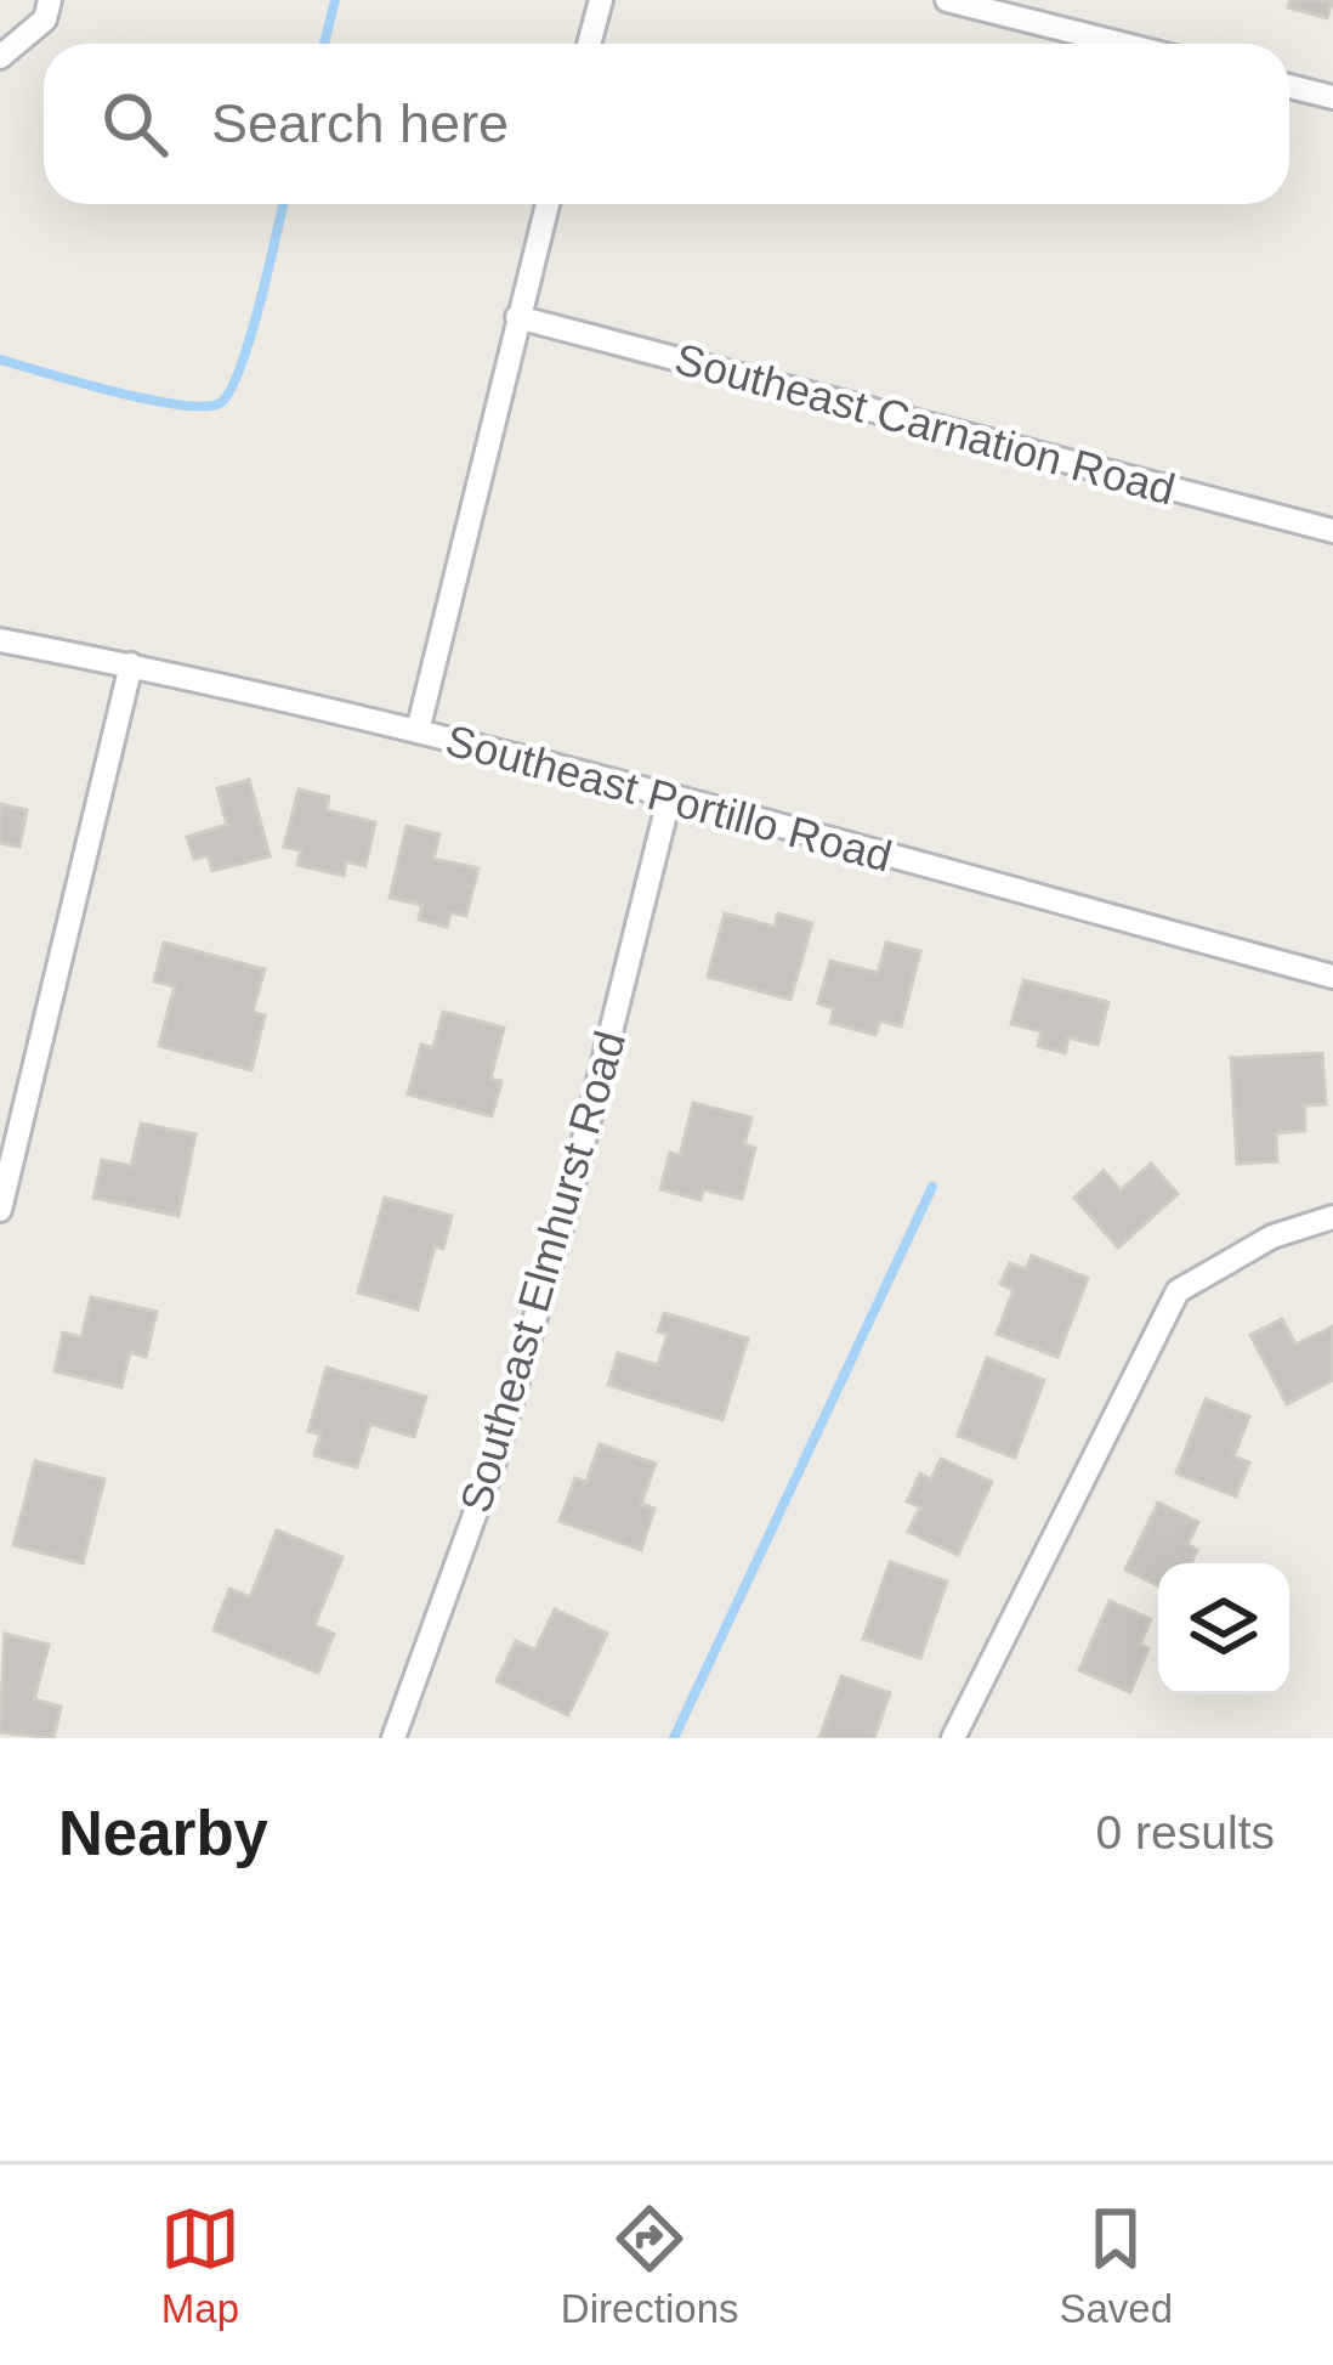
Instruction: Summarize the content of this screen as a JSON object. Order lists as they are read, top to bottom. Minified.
{"streets":{"street":["Southeast Carnation Road","Southeast Portillo Road","Southeast Elmhurst Road"]},"crossings":[["Southeast Portillo Road","Southeast Elmhurst Road"]],"page":{"search":"Search here","heading":["Nearby","0 results"],"nav":["Map","Directions","Saved"]}}
